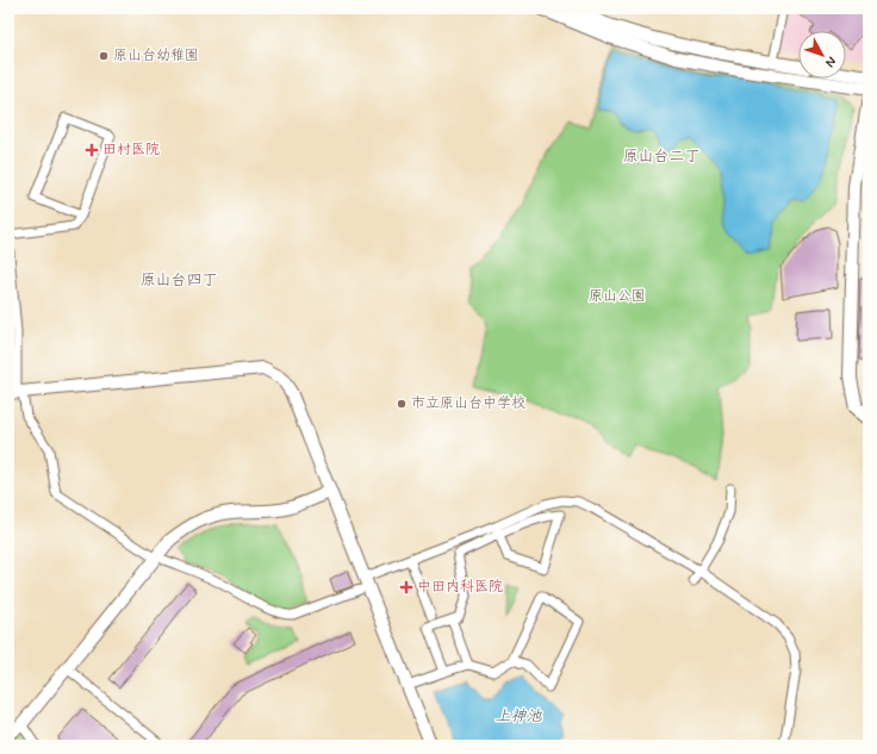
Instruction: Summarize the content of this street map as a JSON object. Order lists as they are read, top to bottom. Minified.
{"districts":["原山台二丁","原山台四丁"],"water":["上神池"],"parks":["原山公園"],"places":{"other":["原山台幼稚園","市立原山台中学校"],"health":["田村医院","中田内科医院"]},"north":"bottom right"}
